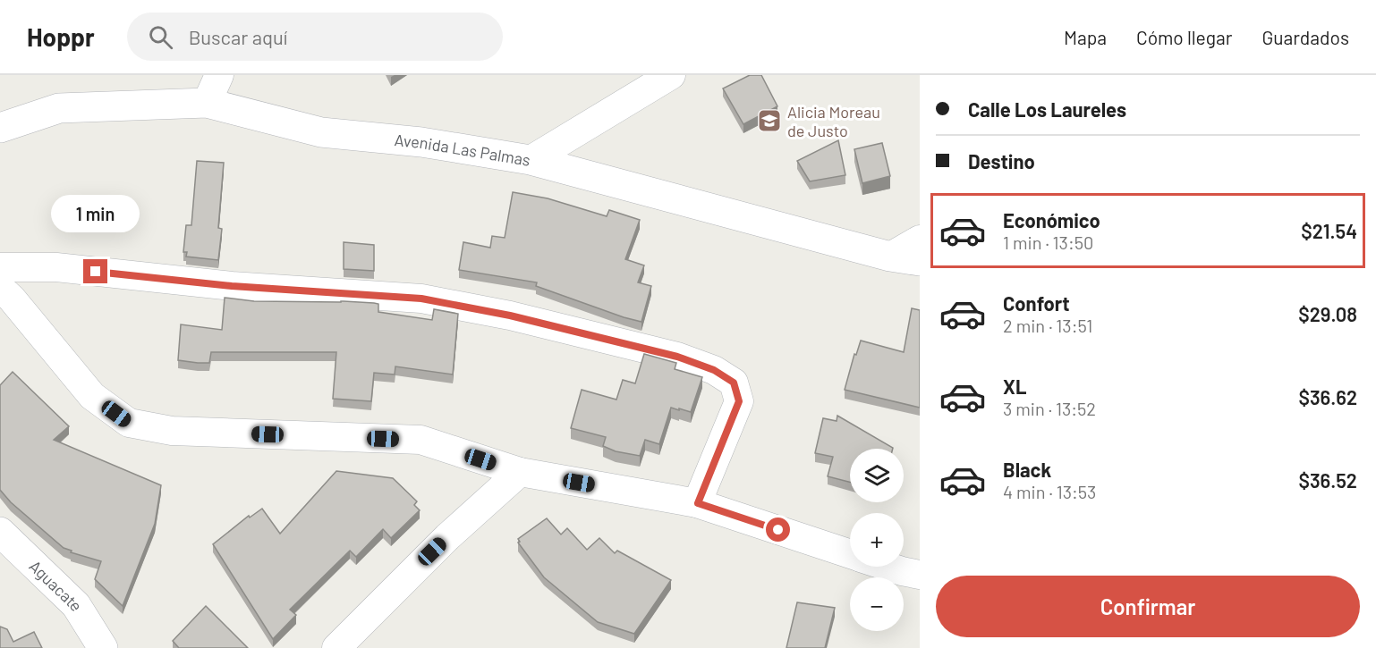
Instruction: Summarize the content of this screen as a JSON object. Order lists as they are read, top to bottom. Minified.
{"streets":{"street":["Avenida Las Palmas","Aguacate"]},"places":{"school or university":["Alicia Moreau de Justo"]},"page":{"header":"Hoppr","search":"Buscar aquí","nav":["Mapa","Cómo llegar","Guardados"],"banner":["Calle Los Laureles","Destino"],"list":[{"name":"Económico","note":"1 min · 13:50","value":"$21.54"},{"name":"Confort","note":"2 min · 13:51","value":"$29.08"},{"name":"XL","note":"3 min · 13:52","value":"$36.62"},{"name":"Black","note":"4 min · 13:53","value":"$36.52"}],"bubble":"1 min","map_buttons":["+","−"],"buttons":"Confirmar"}}
